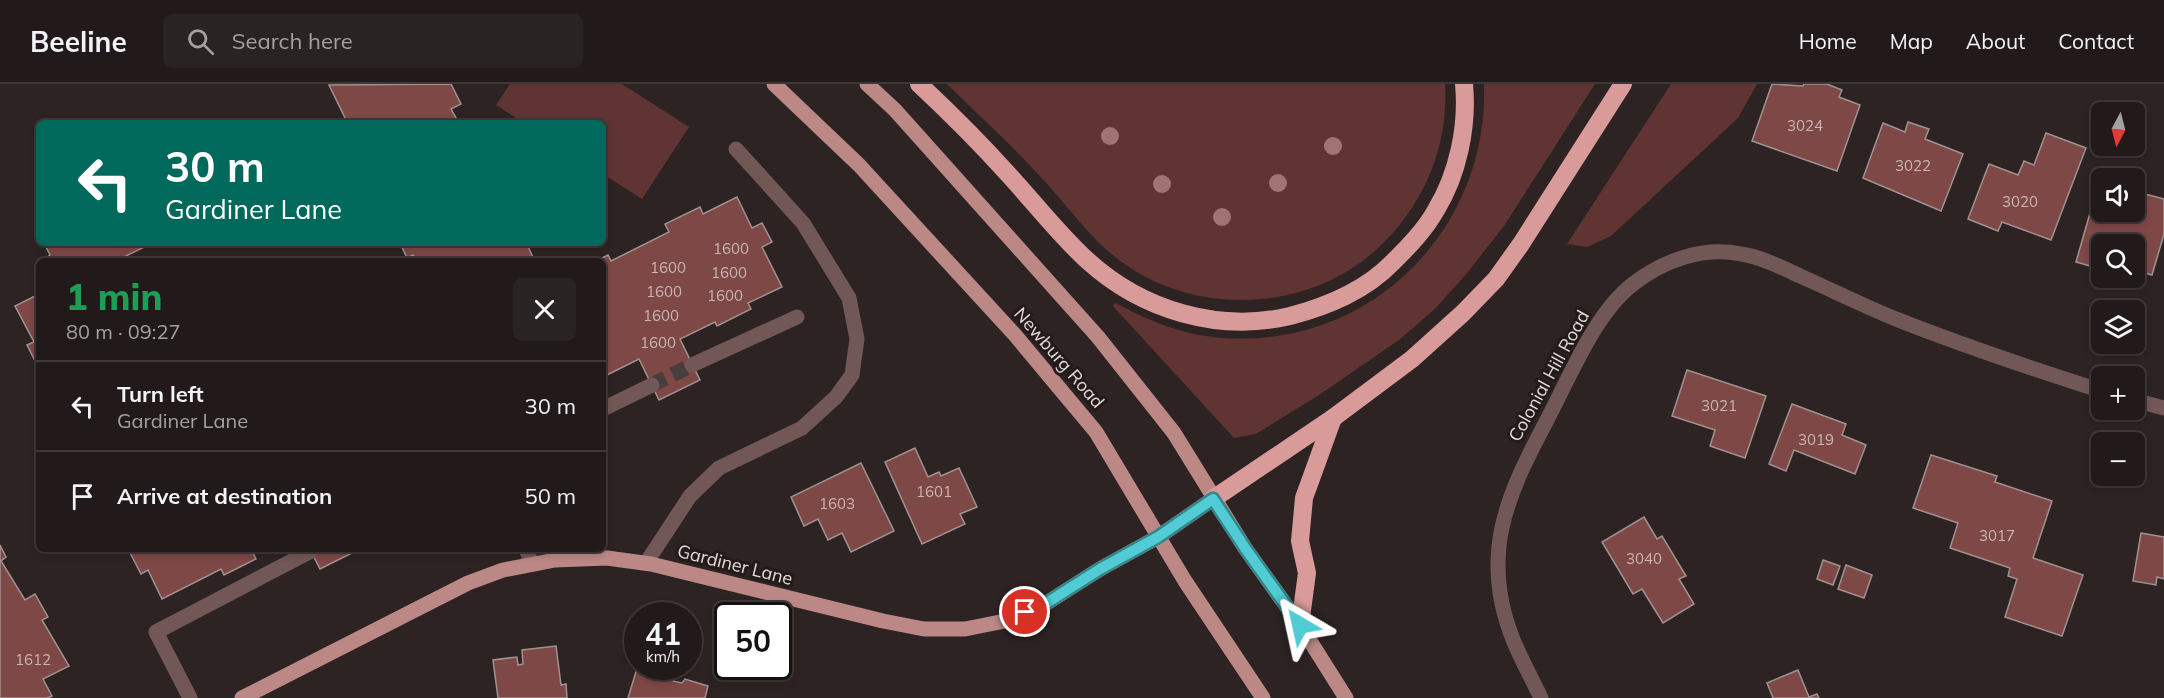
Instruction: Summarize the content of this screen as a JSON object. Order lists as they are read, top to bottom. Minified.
{"streets":{"main road":["Newburg Road","Gardiner Lane"],"street":["Colonial Hill Road"]},"crossings":[["Newburg Road","Gardiner Lane"]],"house_numbers":["3024","3022","3020","1600","1600","1600","1600","1600","1600","1600","3021","3019","1601","1603","3017","3040","1612"],"north":"bottom","page":{"header":"Beeline","search":"Search here","nav":["Home","Map","About","Contact"],"map_buttons":["+","−"],"turn":["30 m","Gardiner Lane"],"heading":["1 min","80 m · 09:27"],"list":[{"name":"Turn left","note":"Gardiner Lane","value":"30 m"},{"name":"Arrive at destination","value":"50 m"}],"speed":"41 km/h","limit":"50"}}
